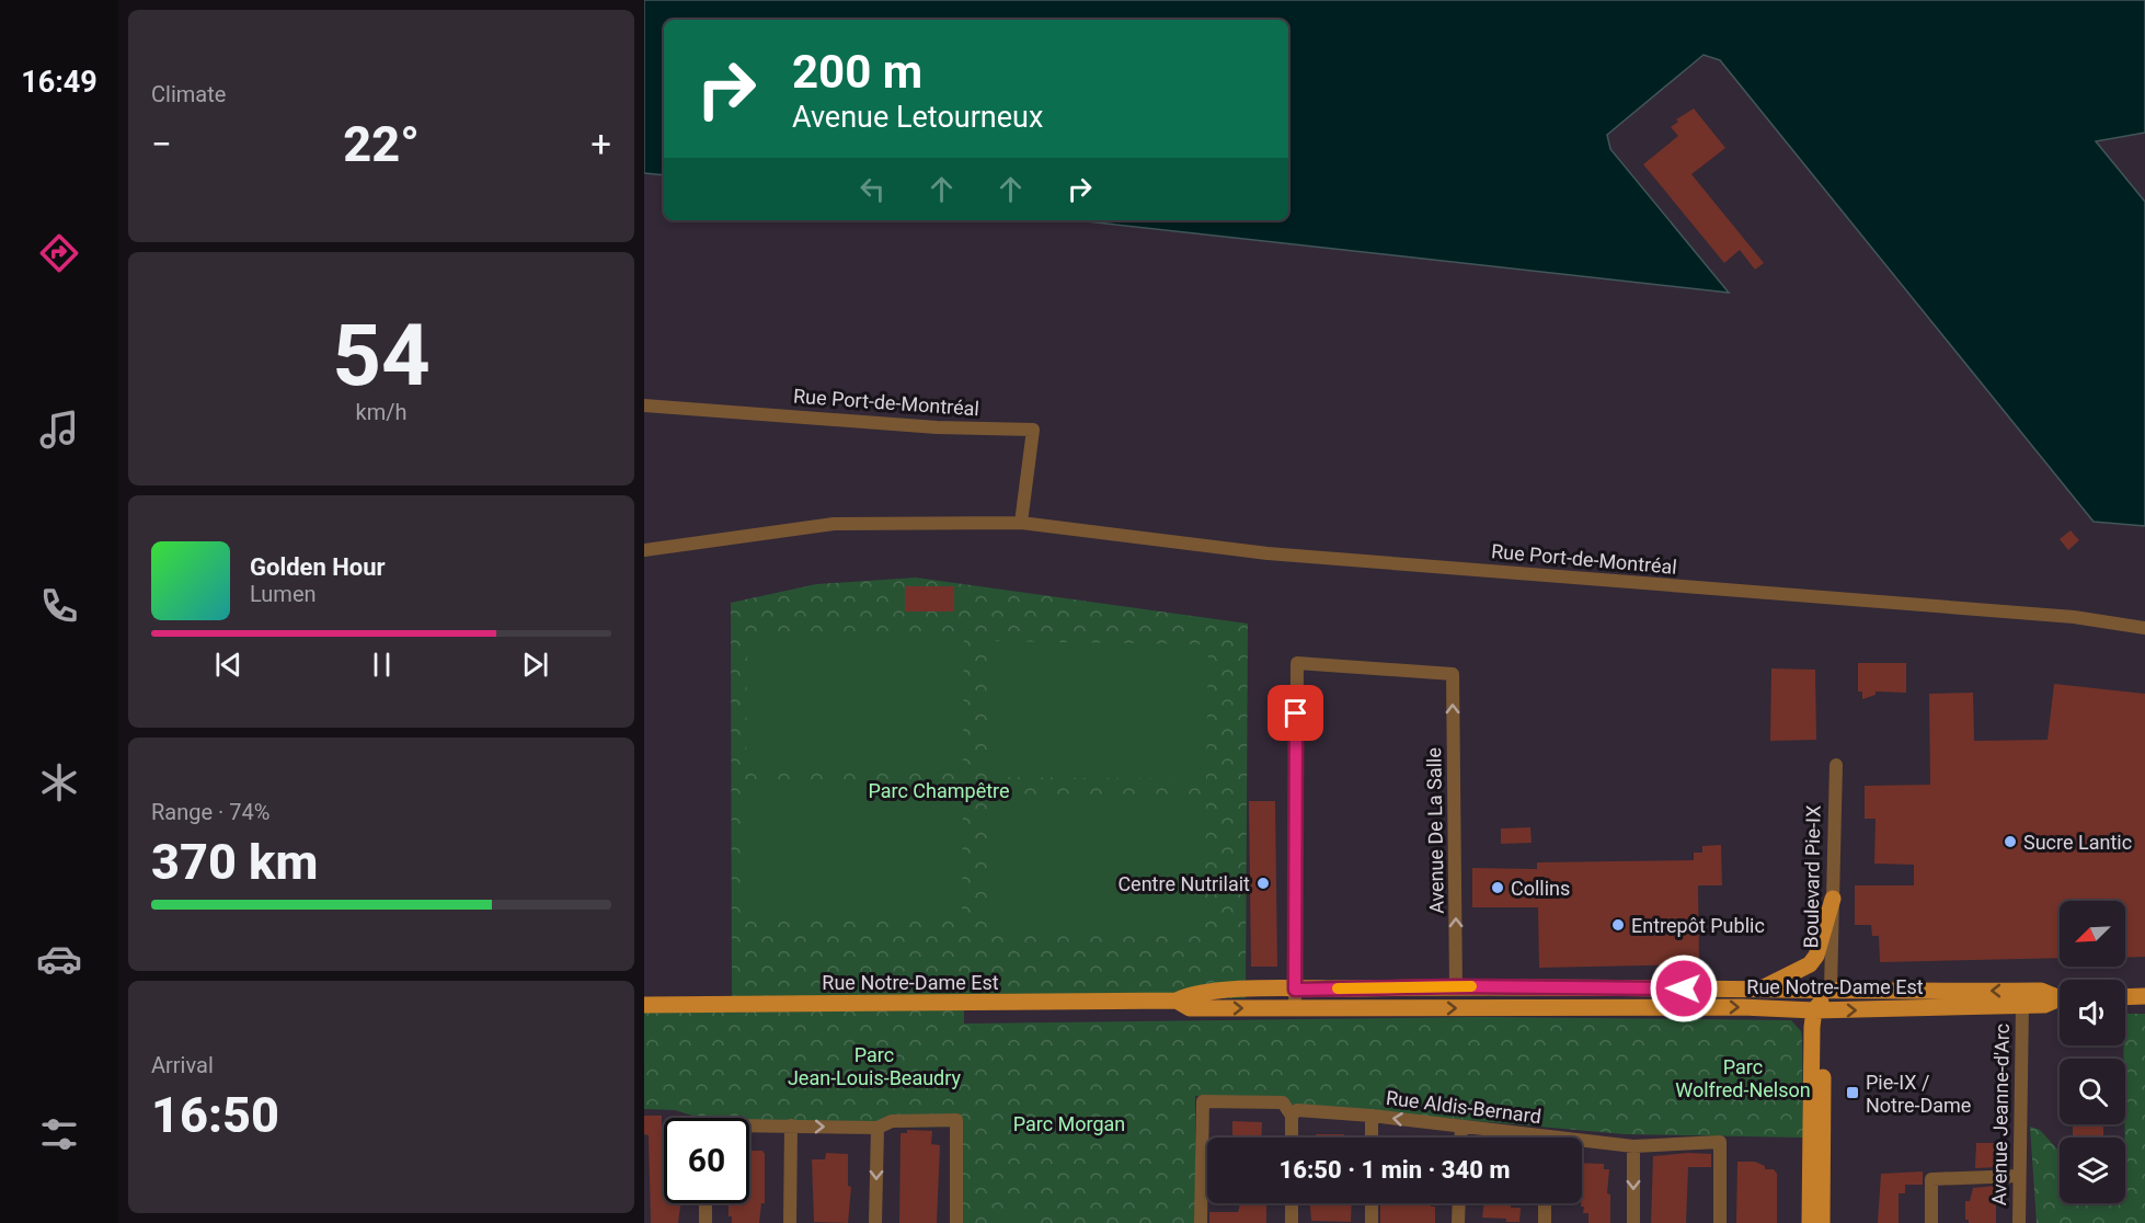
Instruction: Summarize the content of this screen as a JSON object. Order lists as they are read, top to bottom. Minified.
{"streets":{"main road":["Rue Notre-Dame Est"],"street":["Rue Port-de-Montréal","Avenue De La Salle","Boulevard Pie-IX","Rue Aldis-Bernard","Avenue Jeanne-d'Arc"]},"crossings":[["Avenue De La Salle","Rue Notre-Dame Est"],["Boulevard Pie-IX","Rue Notre-Dame Est"],["Rue Notre-Dame Est","Avenue Jeanne-d'Arc"]],"parks":["Parc Champêtre","Parc Jean-Louis-Beaudry","Parc Wolfred-Nelson","Parc Morgan"],"places":{"other":["Sucre Lantic","Centre Nutrilait","Collins","Entrepôt Public"],"transit":["Pie-IX / Notre-Dame"]},"north":"bottom left","page":{"tabs":"16:49","tile":["Climate",["54","km/h"],["Range · 74%","370 km"],["Arrival","16:50"]],"turn":["200 m","Avenue Letourneux"],"heat":["−","22°","+"],"song":["Golden Hour","Lumen"],"limit":"60","trip":"16:50 · 1 min · 340 m"}}
